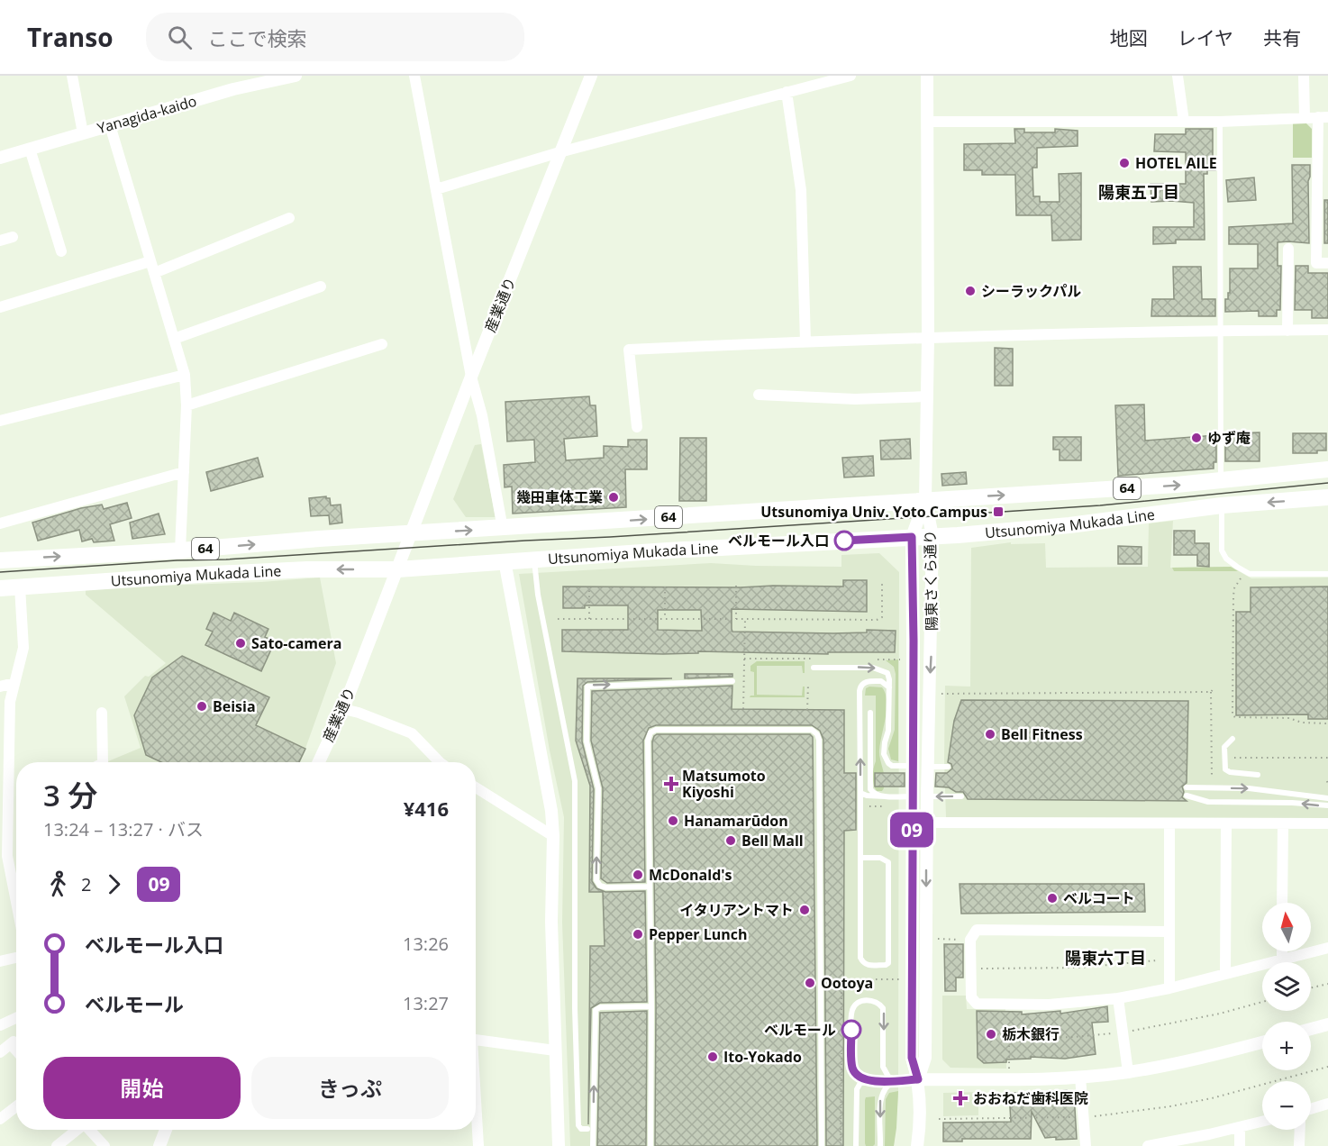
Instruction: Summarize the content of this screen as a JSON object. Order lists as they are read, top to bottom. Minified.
{"streets":{"main road":["64","Utsunomiya Mukada Line"],"street":["Yanagida-kaido","産業通り","陽東さくら通り"]},"crossings":[["産業通り","Utsunomiya Mukada Line"],["Utsunomiya Mukada Line","陽東さくら通り"]],"districts":["陽東五丁目","陽東六丁目"],"places":{"other":["HOTEL AILE","シーラックパル","ゆず庵","幾田車体工業","ベルモール入口","Sato-camera","Beisia","Bell Fitness","Hanamarūdon","Bell Mall","McDonald's","ベルコート","イタリアントマト","Pepper Lunch","Ootoya","ベルモール","栃木銀行","Ito-Yokado"],"transit":["Utsunomiya Univ. Yoto Campus"],"health":["Matsumoto Kiyoshi","おおねだ歯科医院"]},"lines":["bus line 09"],"north":"top","page":{"header":"Transo","search":"ここで検索","nav":["地図","レイヤ","共有"],"on_map":"09","heading":["3 分","13:24 – 13:27 · バス","¥416"],"legs":["2","09"],"map_buttons":["+","−"],"list":[{"name":"ベルモール入口","value":"13:26"},{"name":"ベルモール","value":"13:27"}],"buttons":["開始","きっぷ"]}}
